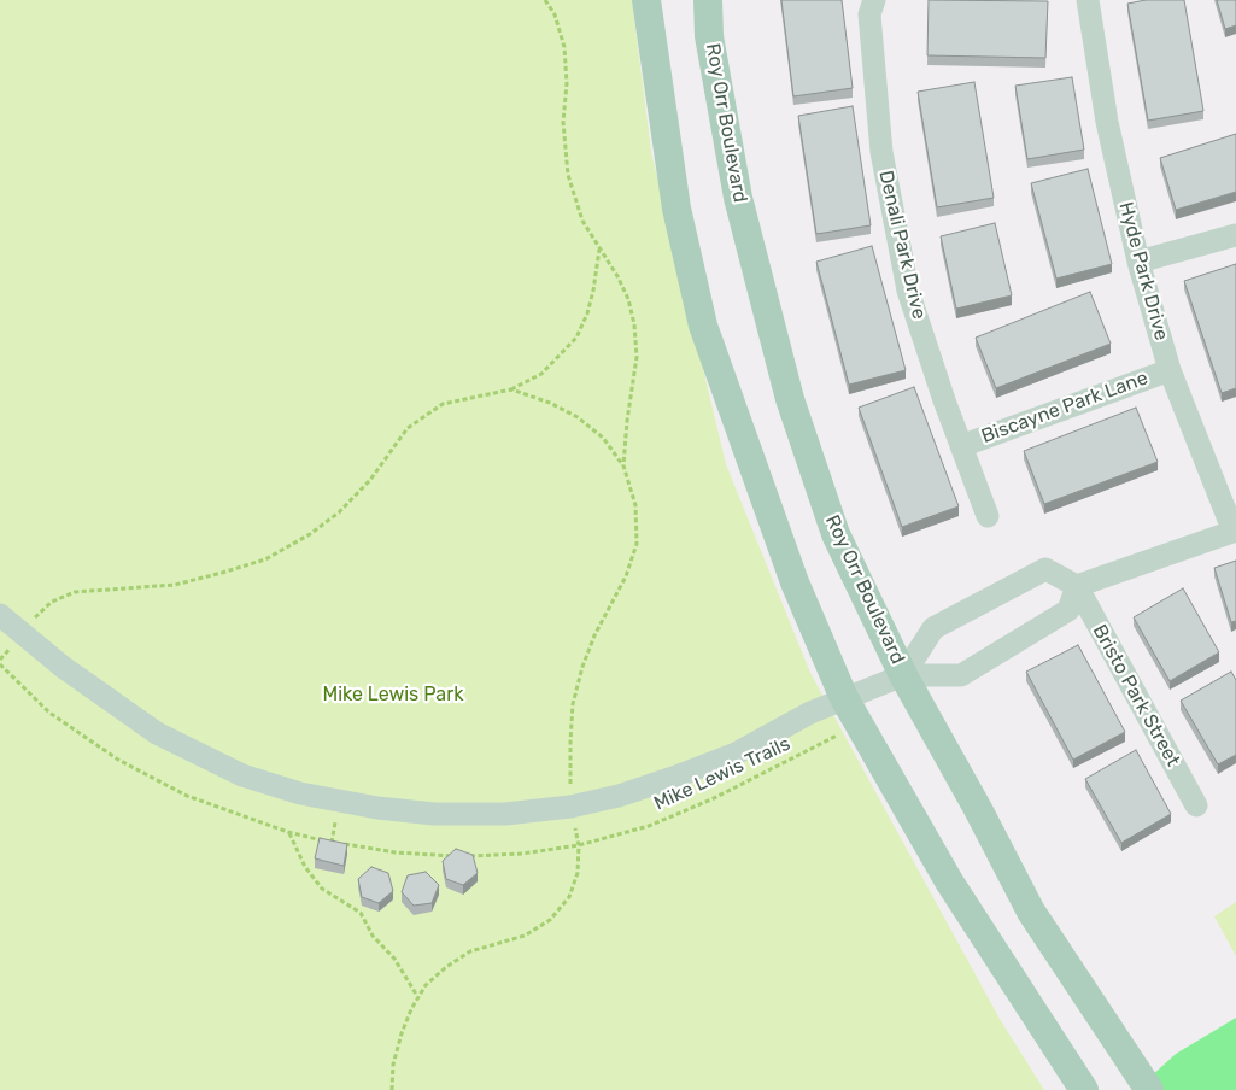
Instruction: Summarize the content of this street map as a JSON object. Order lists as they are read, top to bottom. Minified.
{"streets":{"main road":["Roy Orr Boulevard"],"street":["Denali Park Drive","Hyde Park Drive","Biscayne Park Lane","Bristo Park Street"],"path":["Mike Lewis Trails"]},"crossings":[["Denali Park Drive","Biscayne Park Lane"],["Hyde Park Drive","Biscayne Park Lane"]],"parks":["Mike Lewis Park"]}
